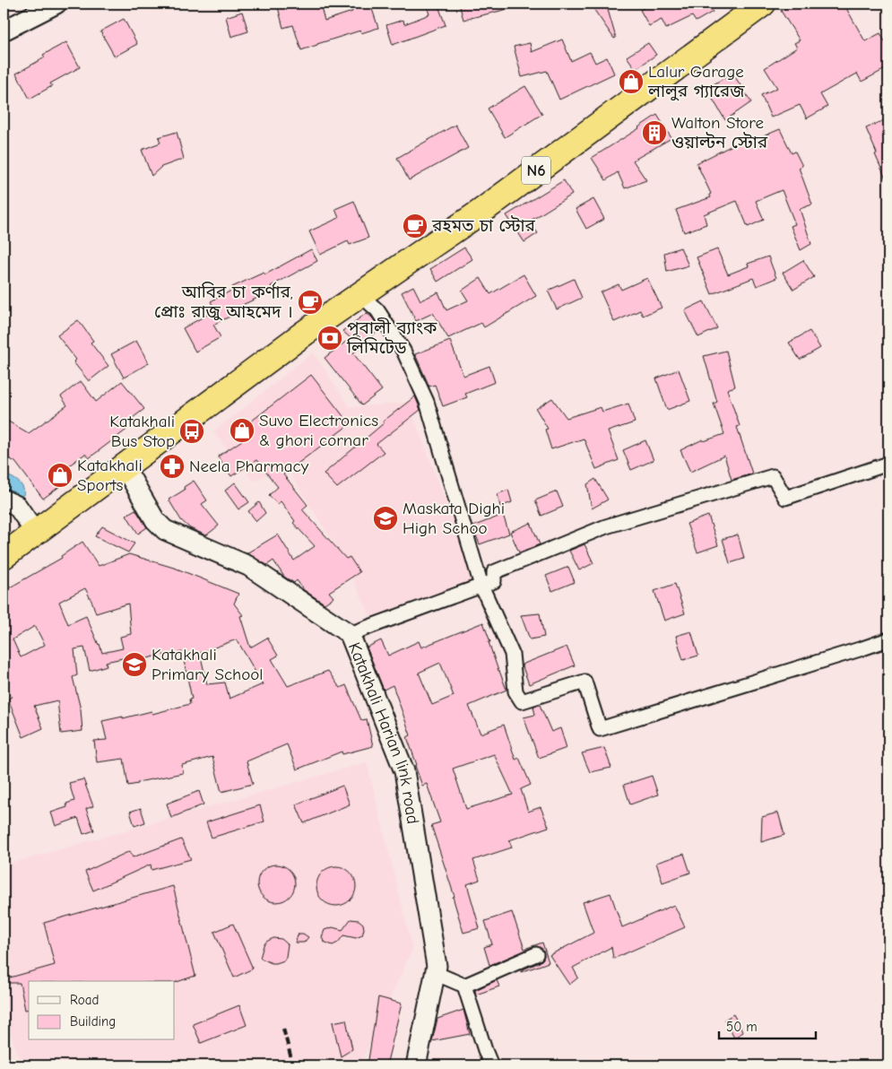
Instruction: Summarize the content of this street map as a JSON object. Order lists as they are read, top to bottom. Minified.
{"streets":{"highway":["N6"],"street":["Katakhali Harian link road"]},"crossings":[["N6","Katakhali Harian link road"]],"places":{"shop":["Lalur Garage লালুর গ্যারেজ","Suvo Electronics & ghori cornar","Katakhali Sports"],"building":["Walton Store ওয়াল্টন স্টোর"],"cafe":["রহমত চা স্টোর","আবির চা কর্ণার, প্রোঃ রাজু আহমেদ ।"],"bank":["পূবালী ব্যাংক লিমিটেড"],"bus stop":["Katakhali Bus Stop"],"pharmacy":["Neela Pharmacy"],"school or university":["Maskata Dighi High Schoo","Katakhali Primary School"]},"legend":["Road","Building"],"scale_bar":"50 m"}
